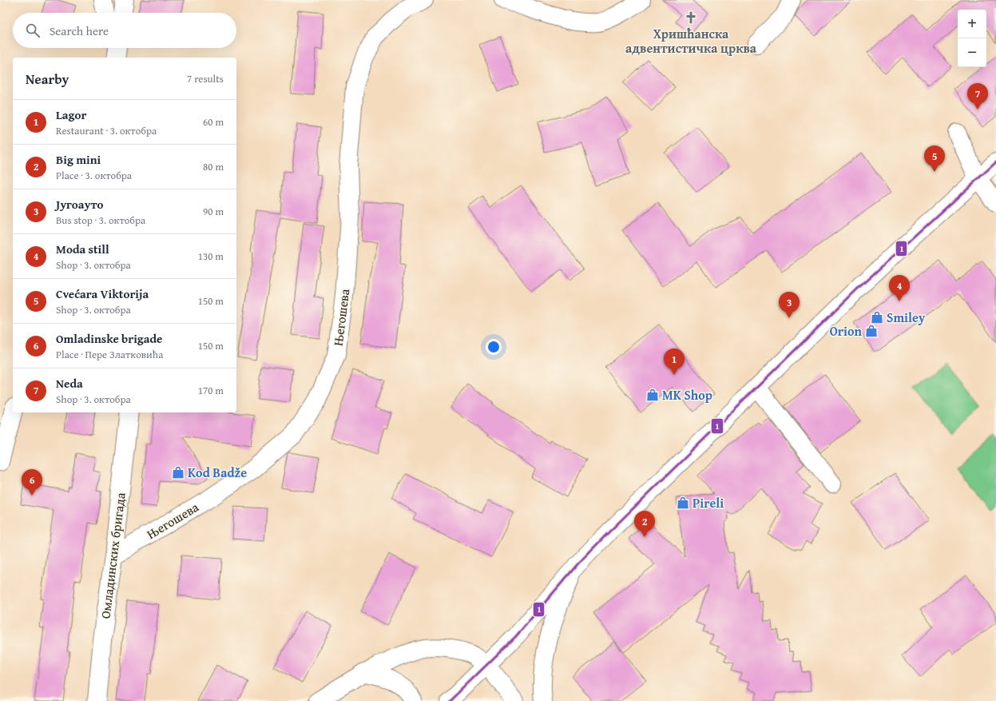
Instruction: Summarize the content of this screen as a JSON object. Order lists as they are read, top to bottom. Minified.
{"streets":{"street":["Његошева","Омладинских бригада"]},"crossings":[["Његошева","Омладинских бригада"]],"places":{"church":["Хришћанска адвентистичка црква"],"shop":["Smiley","Orion","MK Shop","Kod Badže","Pireli"]},"lines":["transit line 1"],"page":{"map_buttons":["+","−"],"search":"Search here","heading":["Nearby","7 results"],"pins":["7","5","4","3","1","6","2"],"list":[{"mark":"1","name":"Lagor","note":"Restaurant · 3. октобра","value":"60 m"},{"mark":"2","name":"Big mini","note":"Place · 3. октобра","value":"80 m"},{"mark":"3","name":"Југоауто","note":"Bus stop · 3. октобра","value":"90 m"},{"mark":"4","name":"Moda still","note":"Shop · 3. октобра","value":"130 m"},{"mark":"5","name":"Cvećara Viktorija","note":"Shop · 3. октобра","value":"150 m"},{"mark":"6","name":"Omladinske brigade","note":"Place · Пере Златковића","value":"150 m"},{"mark":"7","name":"Neda","note":"Shop · 3. октобра","value":"170 m"}]}}
